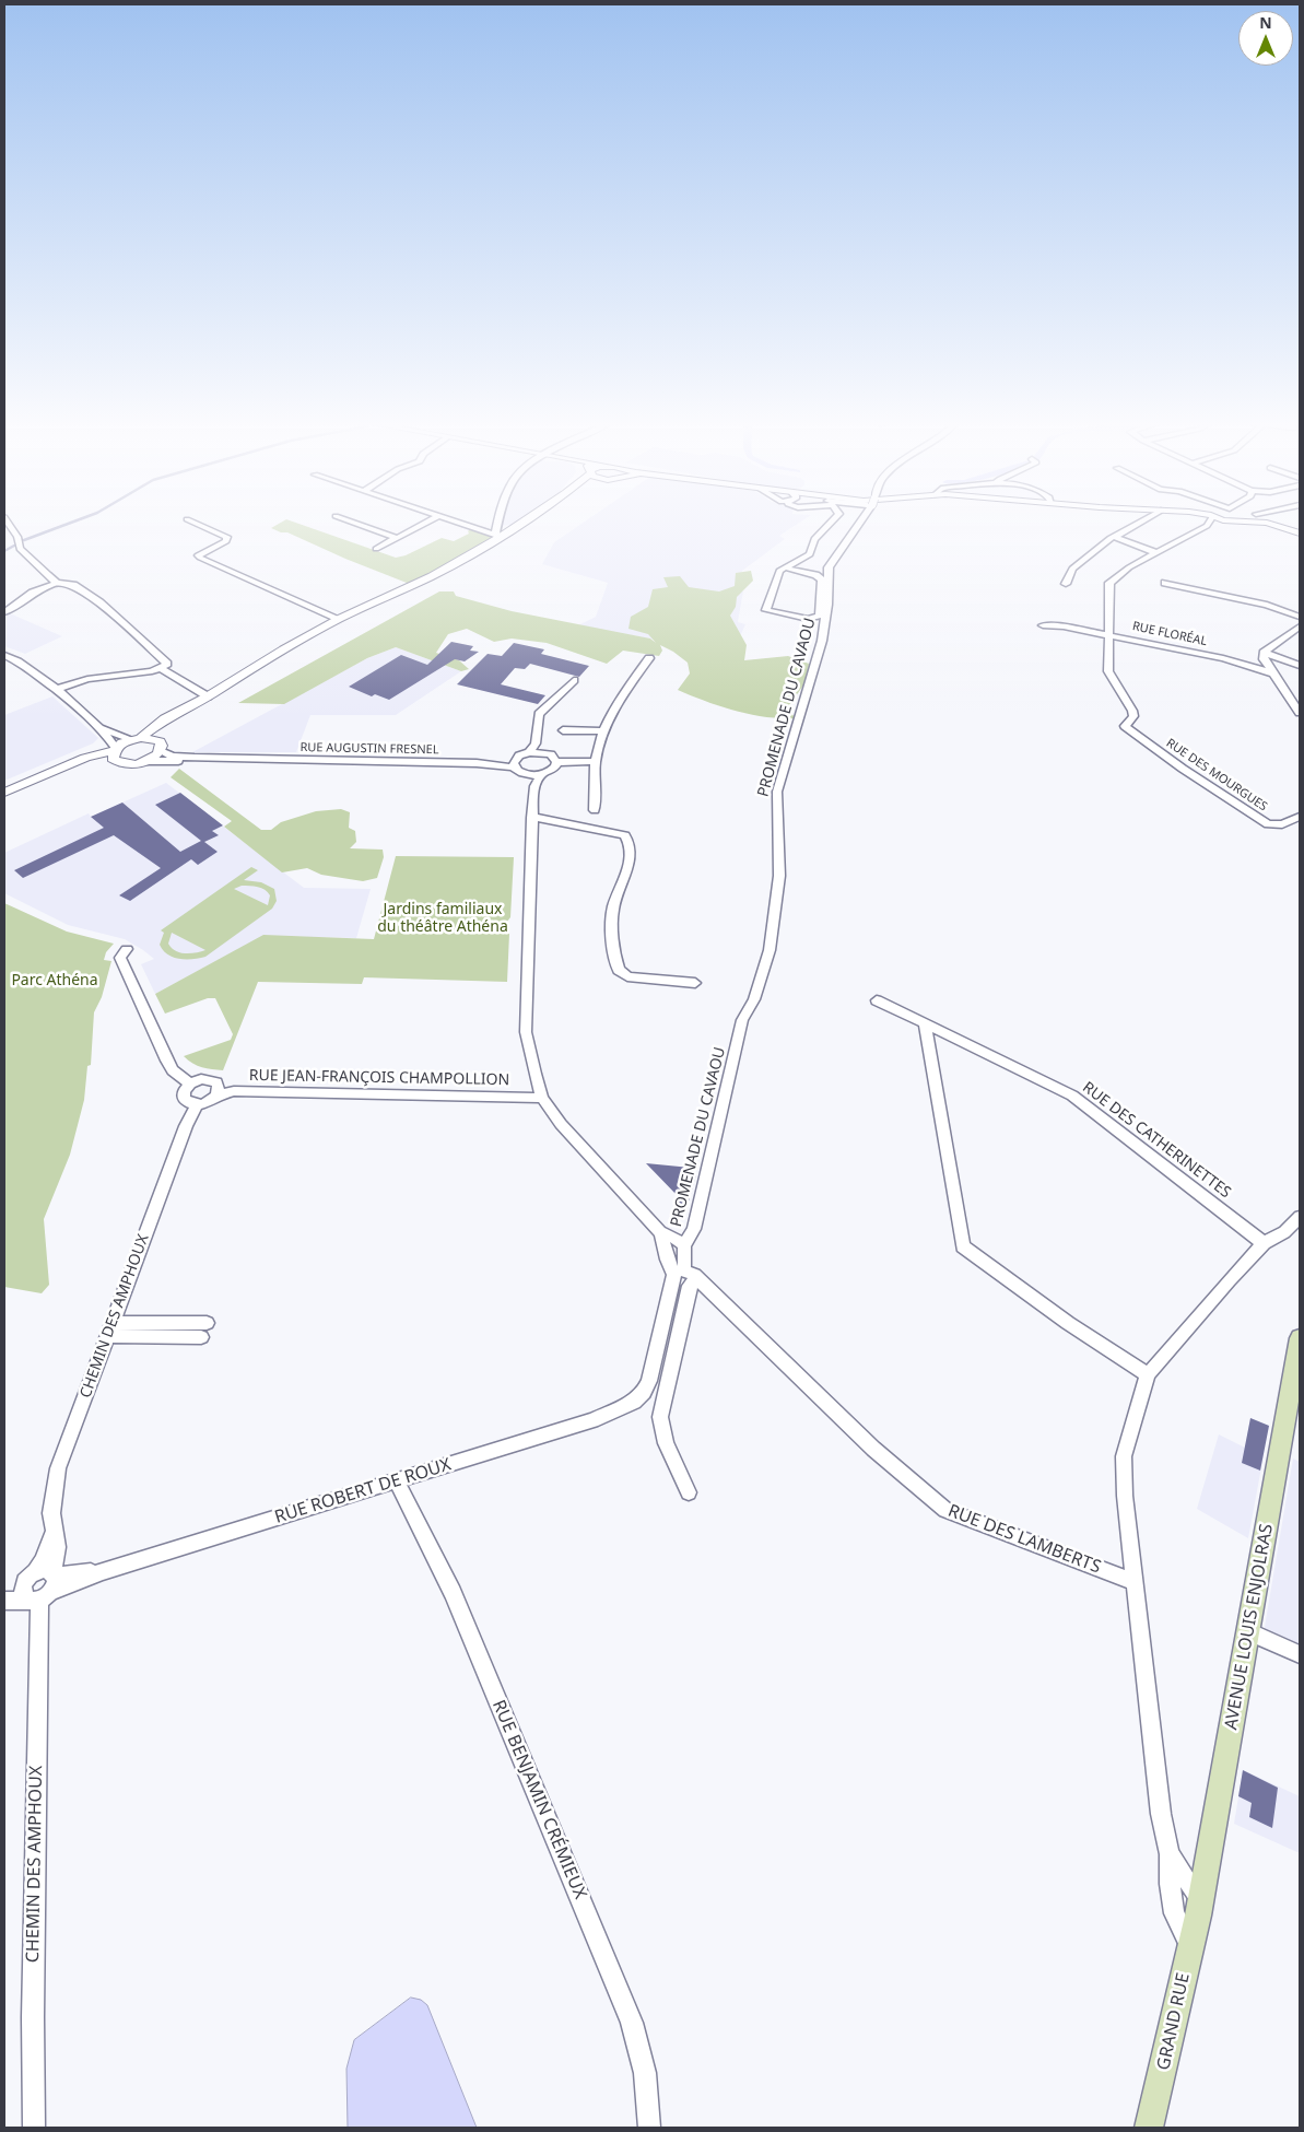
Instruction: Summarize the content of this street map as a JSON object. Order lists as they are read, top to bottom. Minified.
{"streets":{"main road":["AVENUE LOUIS ENJOLRAS","GRAND RUE"],"street":["RUE FLORÉAL","PROMENADE DU CAVAOU","RUE AUGUSTIN FRESNEL","RUE DES MOURGUES","RUE JEAN-FRANÇOIS CHAMPOLLION","RUE DES CATHERINETTES","CHEMIN DES AMPHOUX","RUE ROBERT DE ROUX","RUE DES LAMBERTS","RUE BENJAMIN CRÉMIEUX"]},"crossings":[["RUE FLORÉAL","RUE DES MOURGUES"],["RUE JEAN-FRANÇOIS CHAMPOLLION","CHEMIN DES AMPHOUX"],["CHEMIN DES AMPHOUX","RUE ROBERT DE ROUX"],["RUE ROBERT DE ROUX","RUE DES LAMBERTS"],["RUE ROBERT DE ROUX","RUE BENJAMIN CRÉMIEUX"],["AVENUE LOUIS ENJOLRAS","GRAND RUE"]],"parks":["Jardins familiaux du théâtre Athéna","Parc Athéna"],"north":"top"}
